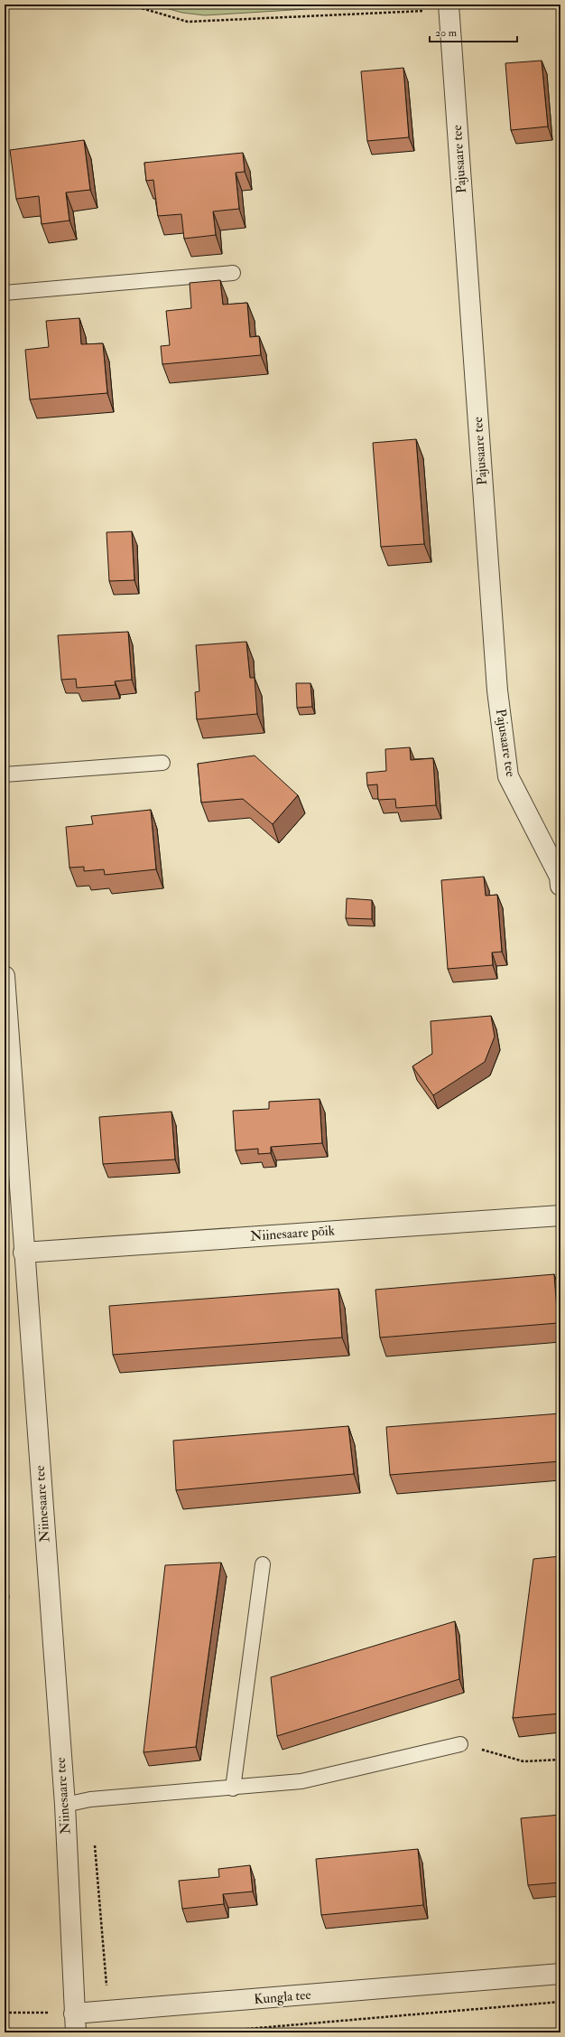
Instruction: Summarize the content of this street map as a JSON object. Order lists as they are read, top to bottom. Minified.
{"streets":{"street":["Pajusaare tee","Niinesaare põik","Niinesaare tee","Kungla tee"]},"crossings":[["Niinesaare põik","Niinesaare tee"],["Niinesaare tee","Kungla tee"]],"scale_bar":"20 m"}
